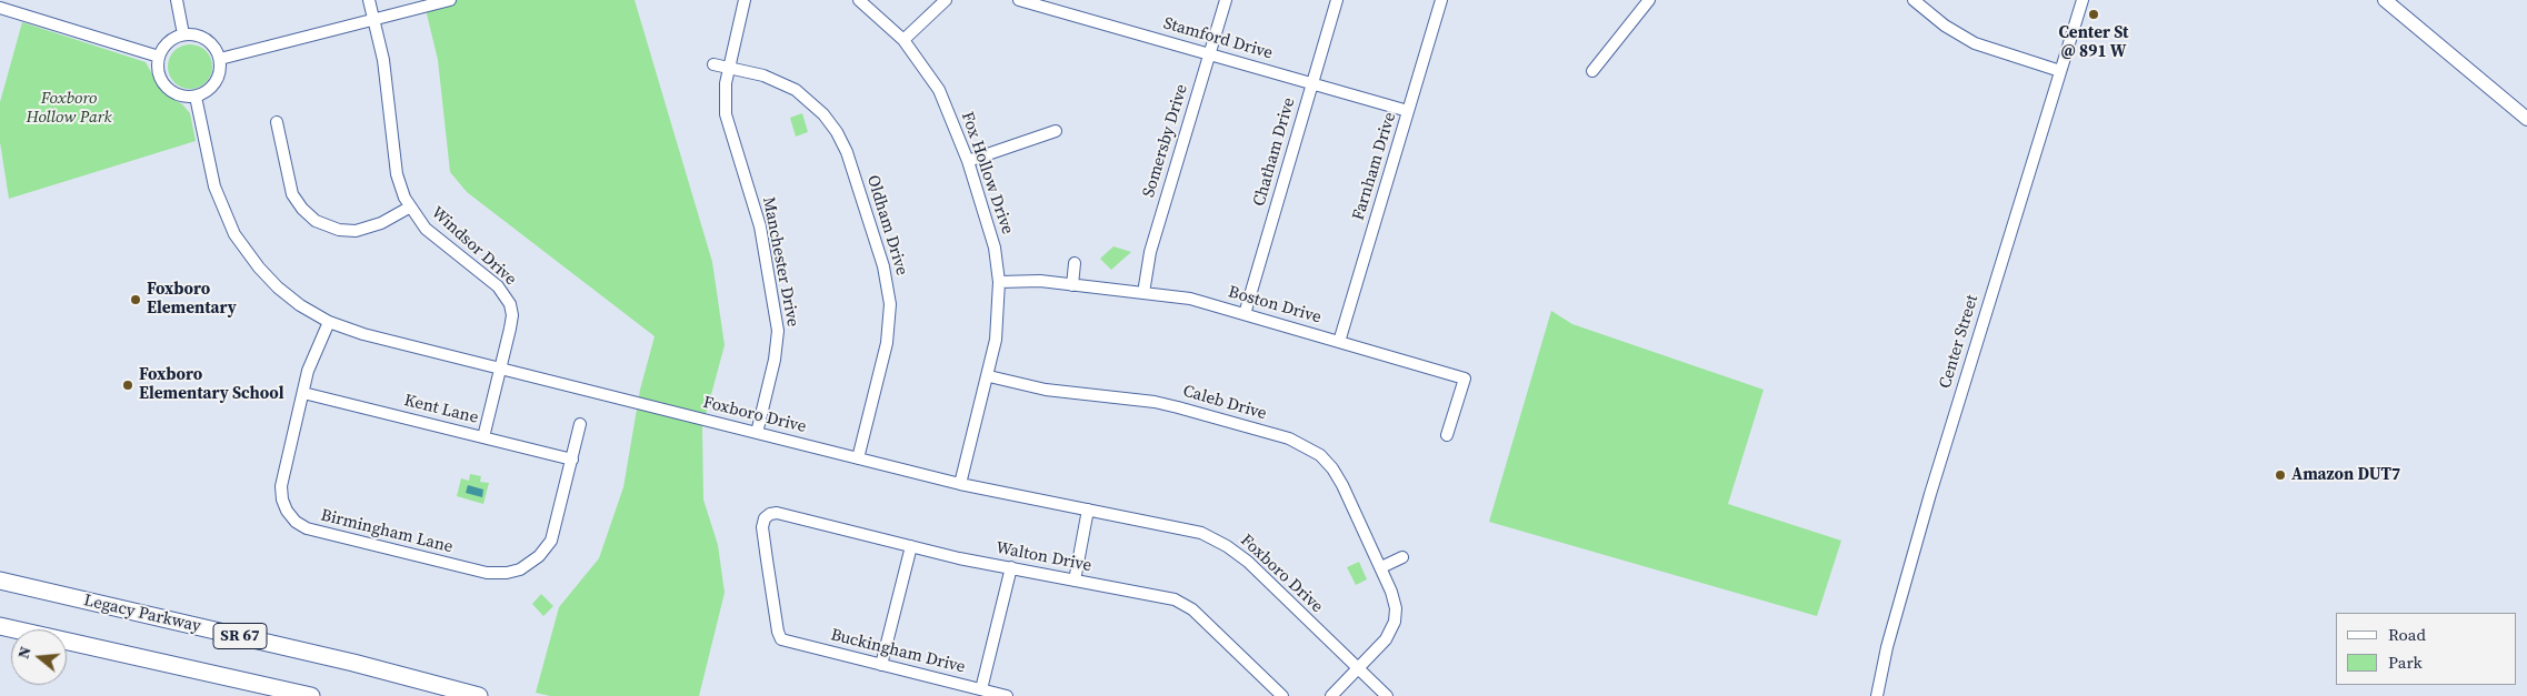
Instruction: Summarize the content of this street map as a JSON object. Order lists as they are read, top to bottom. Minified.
{"streets":{"highway":["Legacy Parkway","SR 67"],"street":["Stamford Drive","Somersby Drive","Chatham Drive","Farnham Drive","Fox Hollow Drive","Oldham Drive","Windsor Drive","Manchester Drive","Boston Drive","Center Street","Caleb Drive","Kent Lane","Foxboro Drive","Birmingham Lane","Walton Drive","Buckingham Drive"]},"crossings":[["Stamford Drive","Somersby Drive"],["Stamford Drive","Chatham Drive"],["Stamford Drive","Farnham Drive"],["Somersby Drive","Boston Drive"],["Chatham Drive","Boston Drive"],["Farnham Drive","Boston Drive"],["Fox Hollow Drive","Boston Drive"],["Fox Hollow Drive","Caleb Drive"],["Fox Hollow Drive","Foxboro Drive"],["Oldham Drive","Manchester Drive"],["Oldham Drive","Foxboro Drive"],["Windsor Drive","Kent Lane"],["Windsor Drive","Foxboro Drive"],["Manchester Drive","Foxboro Drive"],["Caleb Drive","Foxboro Drive"],["Kent Lane","Birmingham Lane"],["Foxboro Drive","Birmingham Lane"],["Walton Drive","Buckingham Drive"]],"parks":["Foxboro Hollow Park"],"places":["Center St @ 891 W","Foxboro Elementary","Foxboro Elementary School","Amazon DUT7"],"legend":["Road","Park"],"north":"left"}
